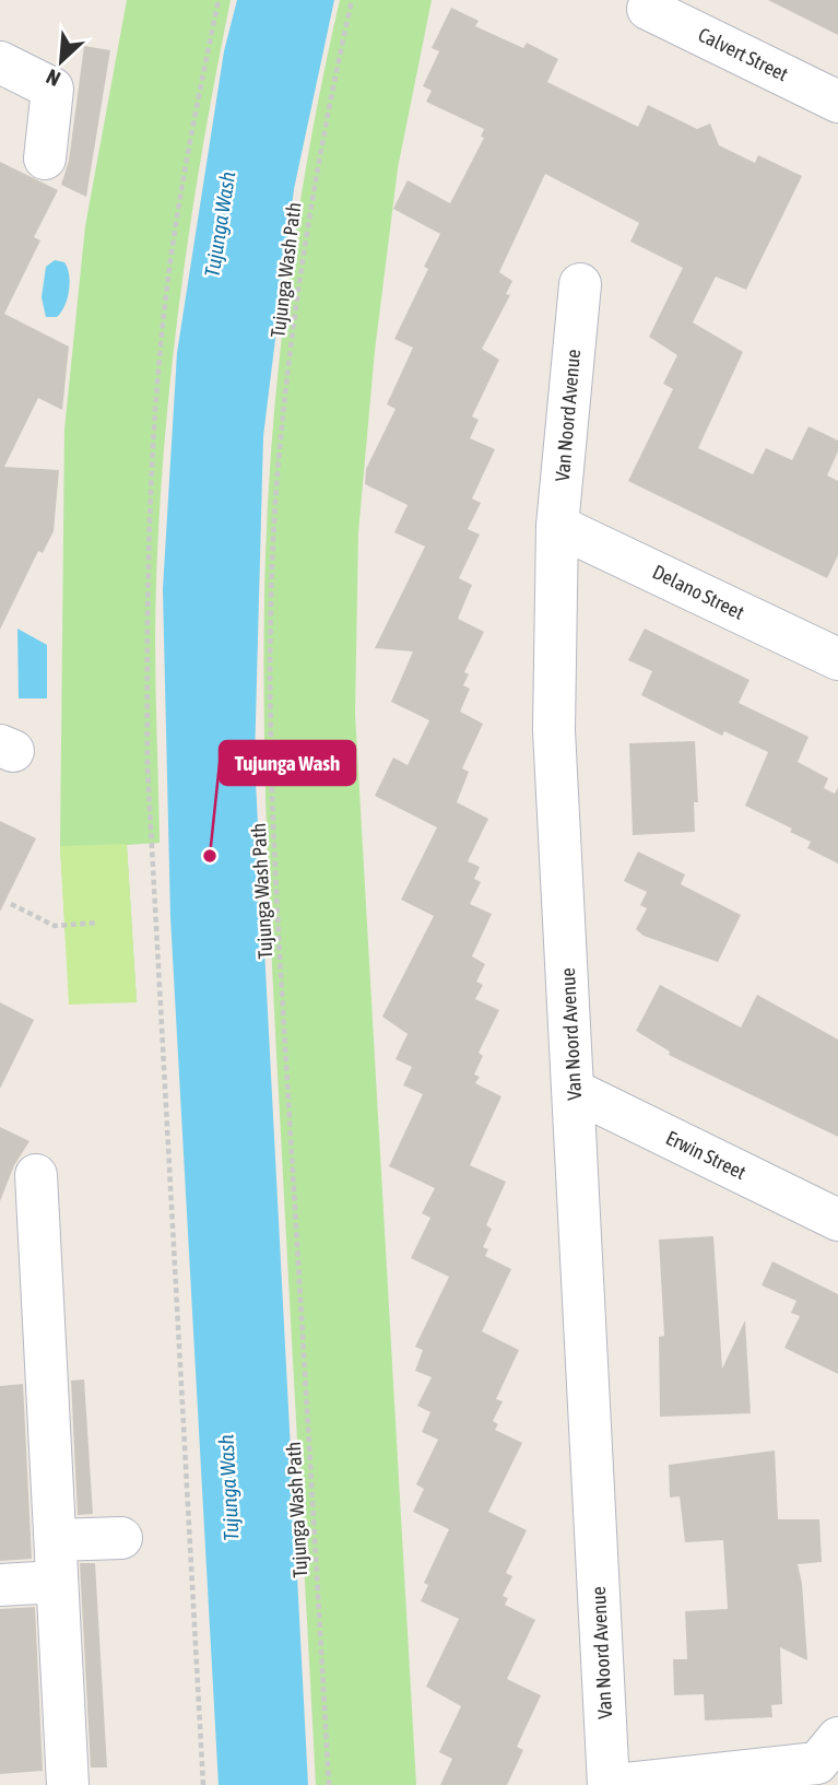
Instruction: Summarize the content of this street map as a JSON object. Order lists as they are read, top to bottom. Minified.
{"streets":{"street":["Calvert Street","Van Noord Avenue","Delano Street","Erwin Street"],"path":["Tujunga Wash Path"]},"crossings":[["Van Noord Avenue","Delano Street"],["Van Noord Avenue","Erwin Street"]],"water":["Tujunga Wash"],"places":["Tujunga Wash"],"north":"bottom left"}
